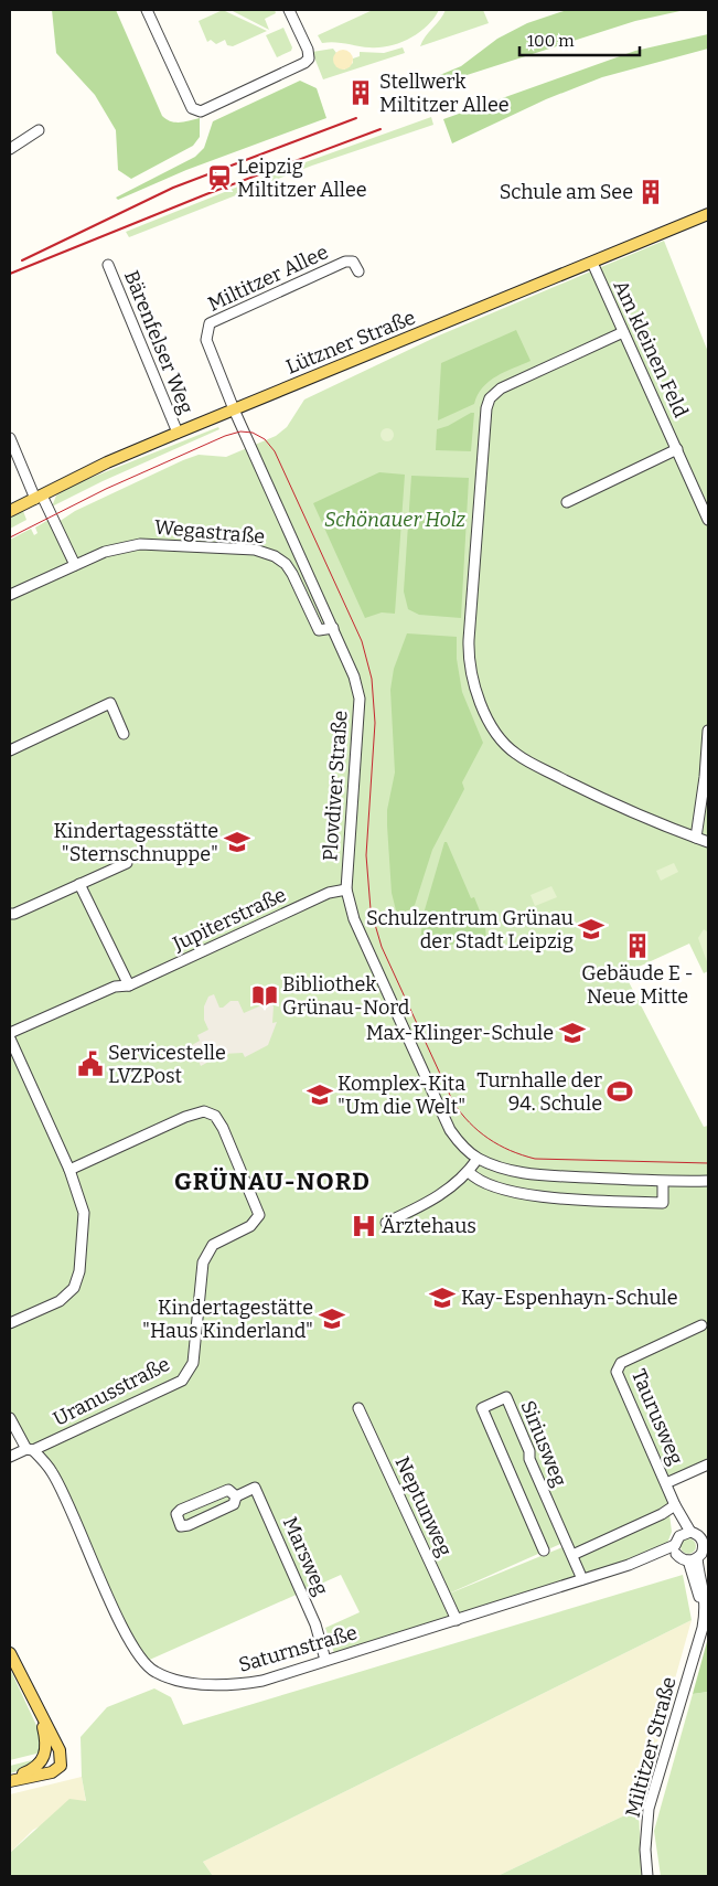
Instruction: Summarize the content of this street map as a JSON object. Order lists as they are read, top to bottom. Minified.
{"streets":{"main road":["Lützner Straße"],"street":["Miltitzer Allee","Bärenfelser Weg","Am kleinen Feld","Wegastraße","Plovdiver Straße","Jupiterstraße","Uranusstraße","Taurusweg","Siriusweg","Neptunweg","Marsweg","Saturnstraße","Miltitzer Straße"]},"crossings":[["Miltitzer Allee","Lützner Straße"],["Miltitzer Allee","Plovdiver Straße"],["Bärenfelser Weg","Lützner Straße"],["Lützner Straße","Am kleinen Feld"],["Lützner Straße","Plovdiver Straße"],["Wegastraße","Plovdiver Straße"],["Plovdiver Straße","Jupiterstraße"],["Uranusstraße","Saturnstraße"],["Siriusweg","Saturnstraße"],["Neptunweg","Saturnstraße"],["Marsweg","Saturnstraße"]],"districts":["GRÜNAU-NORD"],"parks":["Schönauer Holz"],"places":{"building":["Stellwerk Miltitzer Allee","Schule am See","Gebäude E - Neue Mitte"],"station":["Leipzig Miltitzer Allee"],"school or university":["Kindertagesstätte \"Sternschnuppe\"","Schulzentrum Grünau der Stadt Leipzig","Max-Klinger-Schule","Komplex-Kita \"Um die Welt\"","Kay-Espenhayn-Schule","Kindertagestätte \"Haus Kinderland\""],"library":["Bibliothek Grünau-Nord"],"public building":["Servicestelle LVZPost"],"sports":["Turnhalle der 94. Schule"],"hospital":["Ärztehaus"]},"scale_bar":"100 m"}
